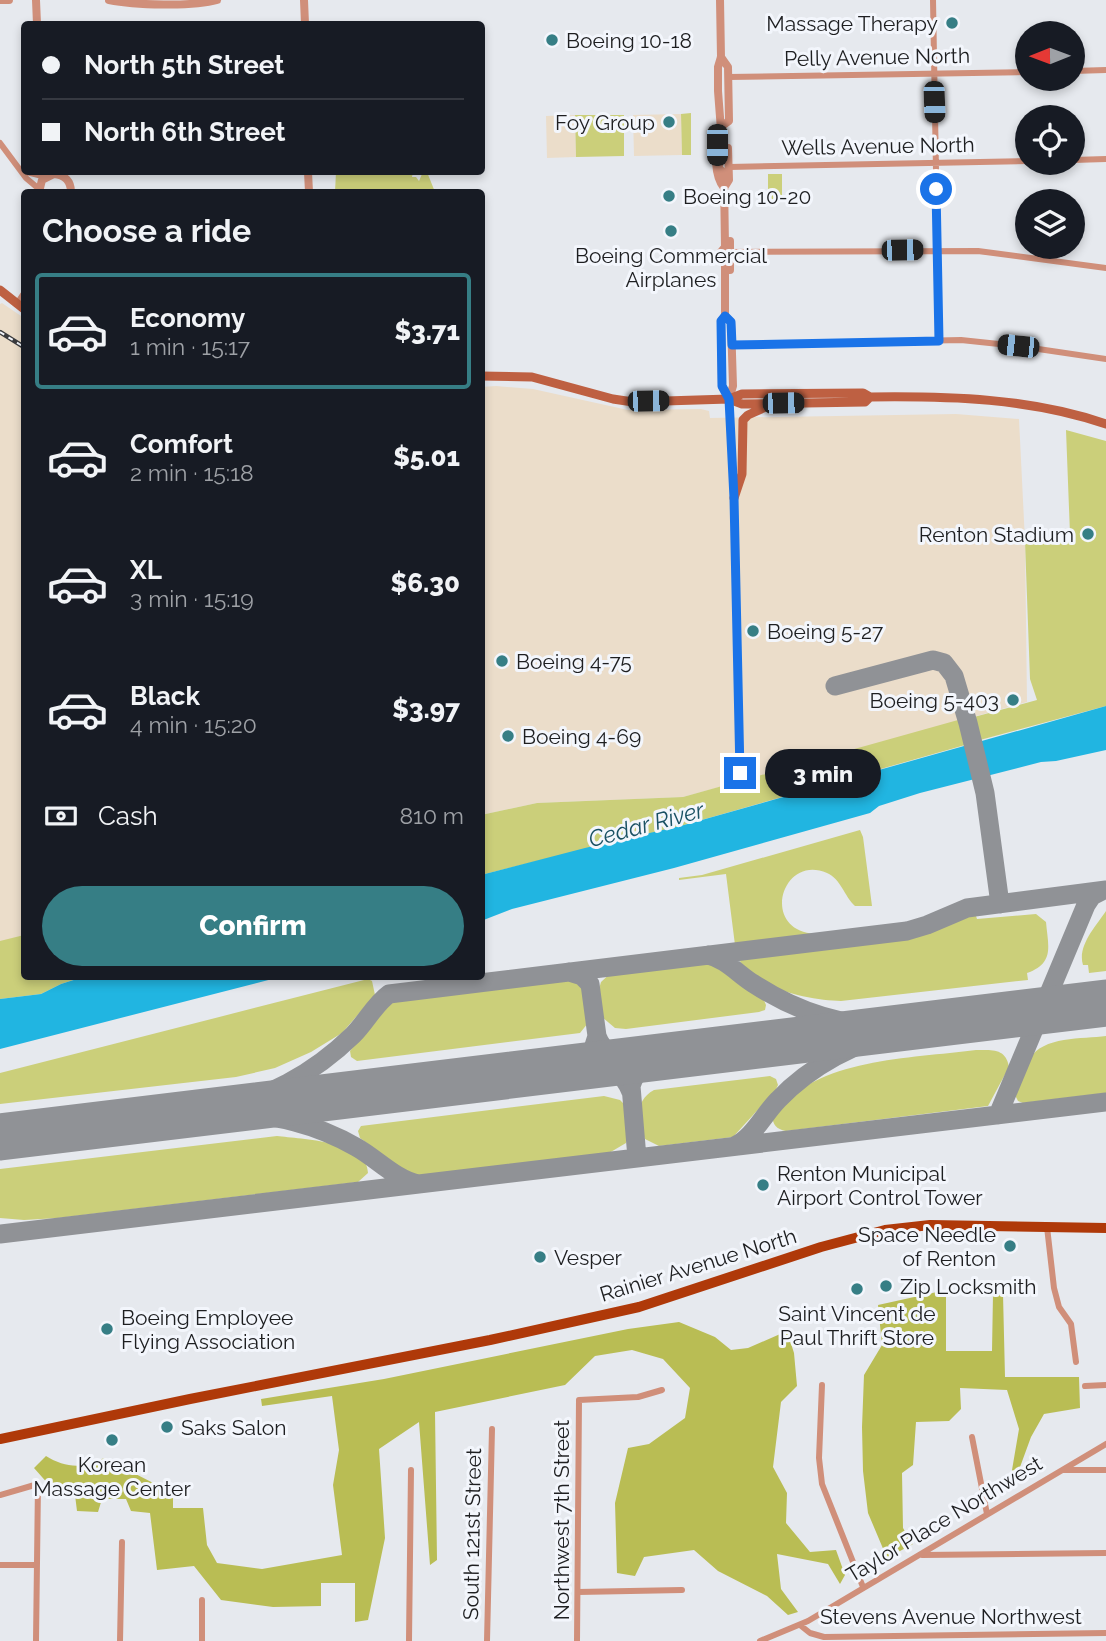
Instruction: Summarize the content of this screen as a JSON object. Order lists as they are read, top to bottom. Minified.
{"streets":{"main road":["Rainier Avenue North"],"street":["Pelly Avenue North","Wells Avenue North","Taylor Place Northwest","Northwest 7th Street","South 121st Street","Stevens Avenue Northwest"]},"crossings":[["Taylor Place Northwest","Stevens Avenue Northwest"]],"water":["Cedar River"],"places":["Massage Therapy","Boeing 10-18","Foy Group","Boeing 10-20","Boeing Commercial Airplanes","Renton Stadium","Boeing 5-27","Boeing 4-75","Boeing 5-403","Boeing 4-69","Renton Municipal Airport Control Tower","Space Needle of Renton","Vesper","Zip Locksmith","Saint Vincent de Paul Thrift Store","Boeing Employee Flying Association","Saks Salon","Korean Massage Center"],"north":"left","page":{"banner":["North 5th Street","North 6th Street"],"heading":"Choose a ride","list":[{"name":"Economy","note":"1 min · 15:17","value":"$3.71"},{"name":"Comfort","note":"2 min · 15:18","value":"$5.01"},{"name":"XL","note":"3 min · 15:19","value":"$6.30"},{"name":"Black","note":"4 min · 15:20","value":"$3.97"}],"bubble":"3 min","pay":["Cash","810 m"],"buttons":"Confirm"}}
